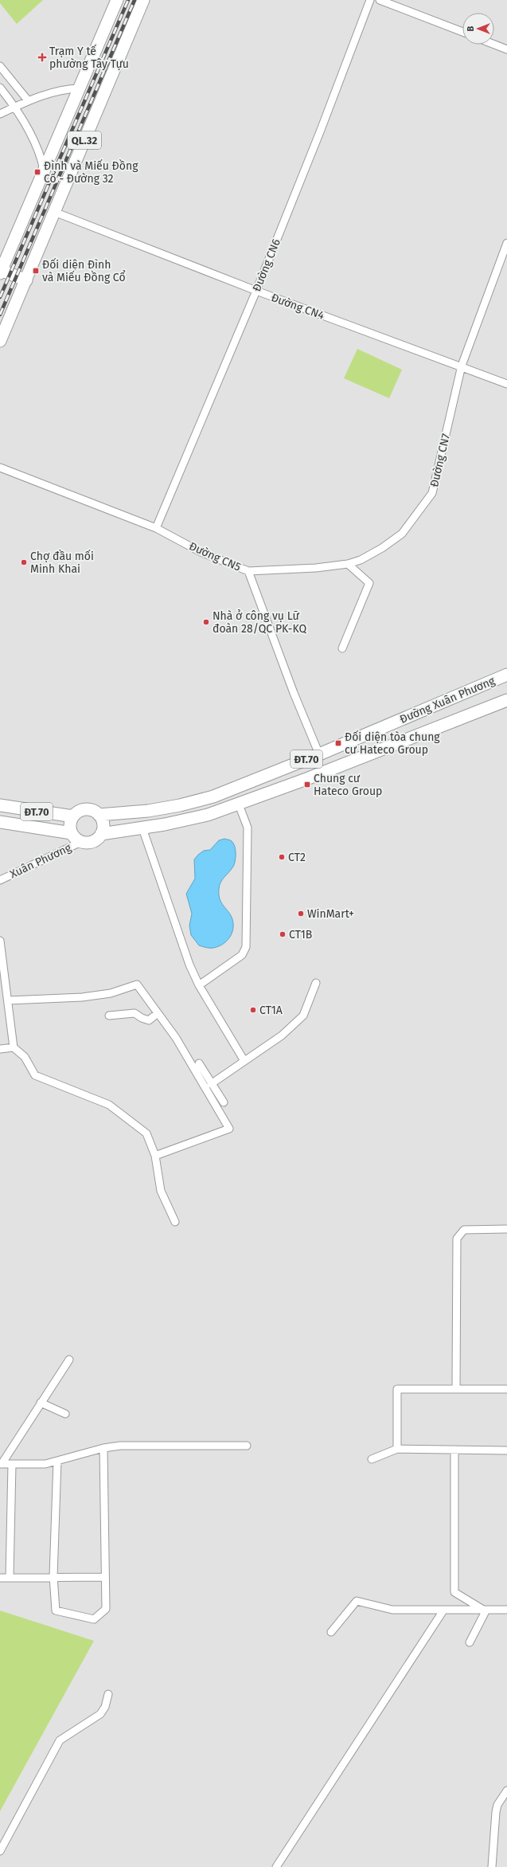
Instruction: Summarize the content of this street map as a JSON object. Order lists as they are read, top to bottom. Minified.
{"streets":{"main road":["QL.32","Đường Xuân Phương","ĐT.70"],"street":["Đường CN6","Đường CN4","Đường CN7","Đường CN5","Xuân Phương"]},"crossings":[["QL.32","Đường CN4"],["Đường CN6","Đường CN4"],["Đường CN6","Đường CN5"],["Đường CN4","Đường CN7"],["Đường CN7","Đường CN5"],["Đường CN5","Đường Xuân Phương"],["Đường Xuân Phương","ĐT.70"],["Đường Xuân Phương","Xuân Phương"],["ĐT.70","Xuân Phương"]],"places":{"health":["Trạm Y tế phường Tây Tựu"],"transit":["Đình và Miếu Đồng Cổ - Đường 32","Đối diện Đình và Miếu Đồng Cổ","Đối diện tòa chung cư Hateco Group","Chung cư Hateco Group"],"other":["Chợ đầu mối Minh Khai","Nhà ở công vụ Lữ đoàn 28/QC PK-KQ","CT2","WinMart+","CT1B","CT1A"]},"north":"left"}
